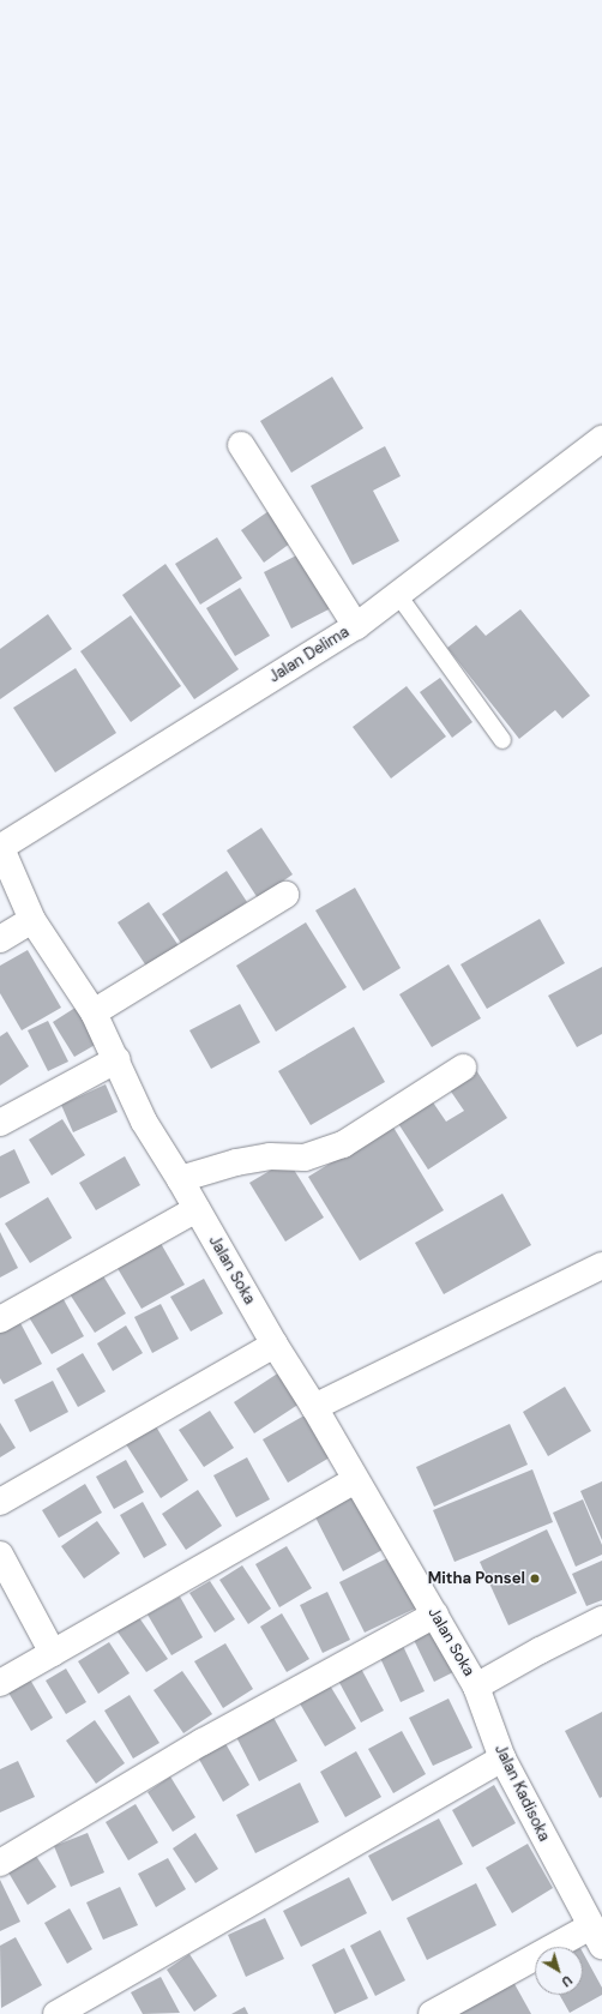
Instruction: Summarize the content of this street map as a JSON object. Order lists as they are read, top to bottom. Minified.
{"streets":{"street":["Jalan Delima","Jalan Soka","Jalan Kadisoka"]},"crossings":[["Jalan Delima","Jalan Soka"],["Jalan Soka","Jalan Kadisoka"]],"places":["Mitha Ponsel"],"north":"bottom right"}
